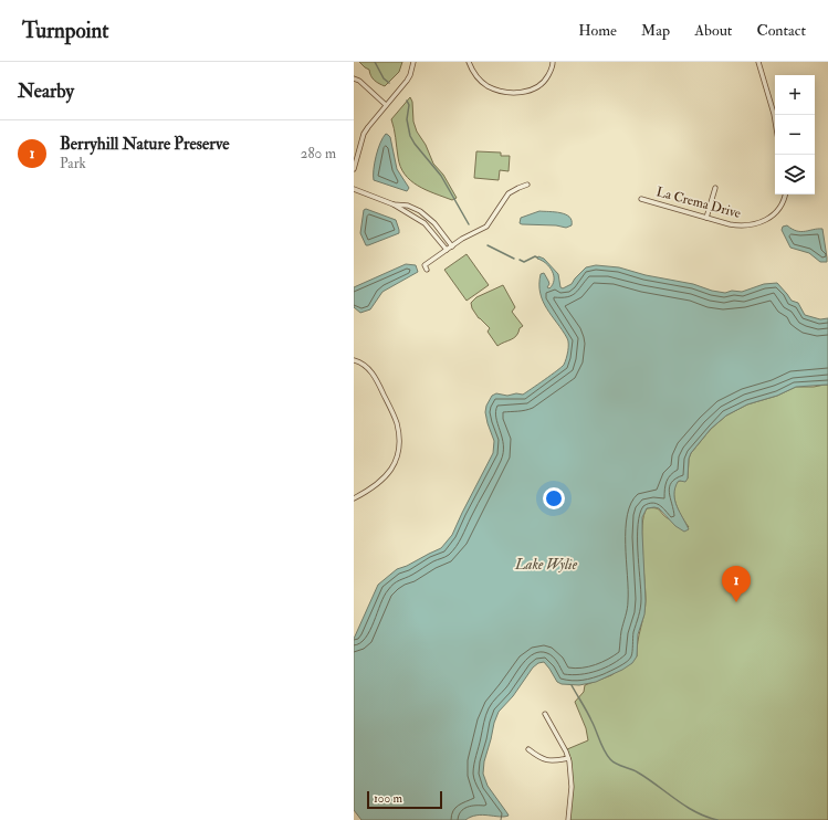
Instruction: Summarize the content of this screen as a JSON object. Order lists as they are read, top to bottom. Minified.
{"streets":{"street":["La Crema Drive"]},"water":["Lake Wylie"],"scale_bar":"100 m","page":{"header":"Turnpoint","nav":["Home","Map","About","Contact"],"heading":"Nearby","map_buttons":["+","−"],"list":[{"mark":"1","name":"Berryhill Nature Preserve","note":"Park","value":"280 m"}],"pins":"1","scale":"100 m"}}
